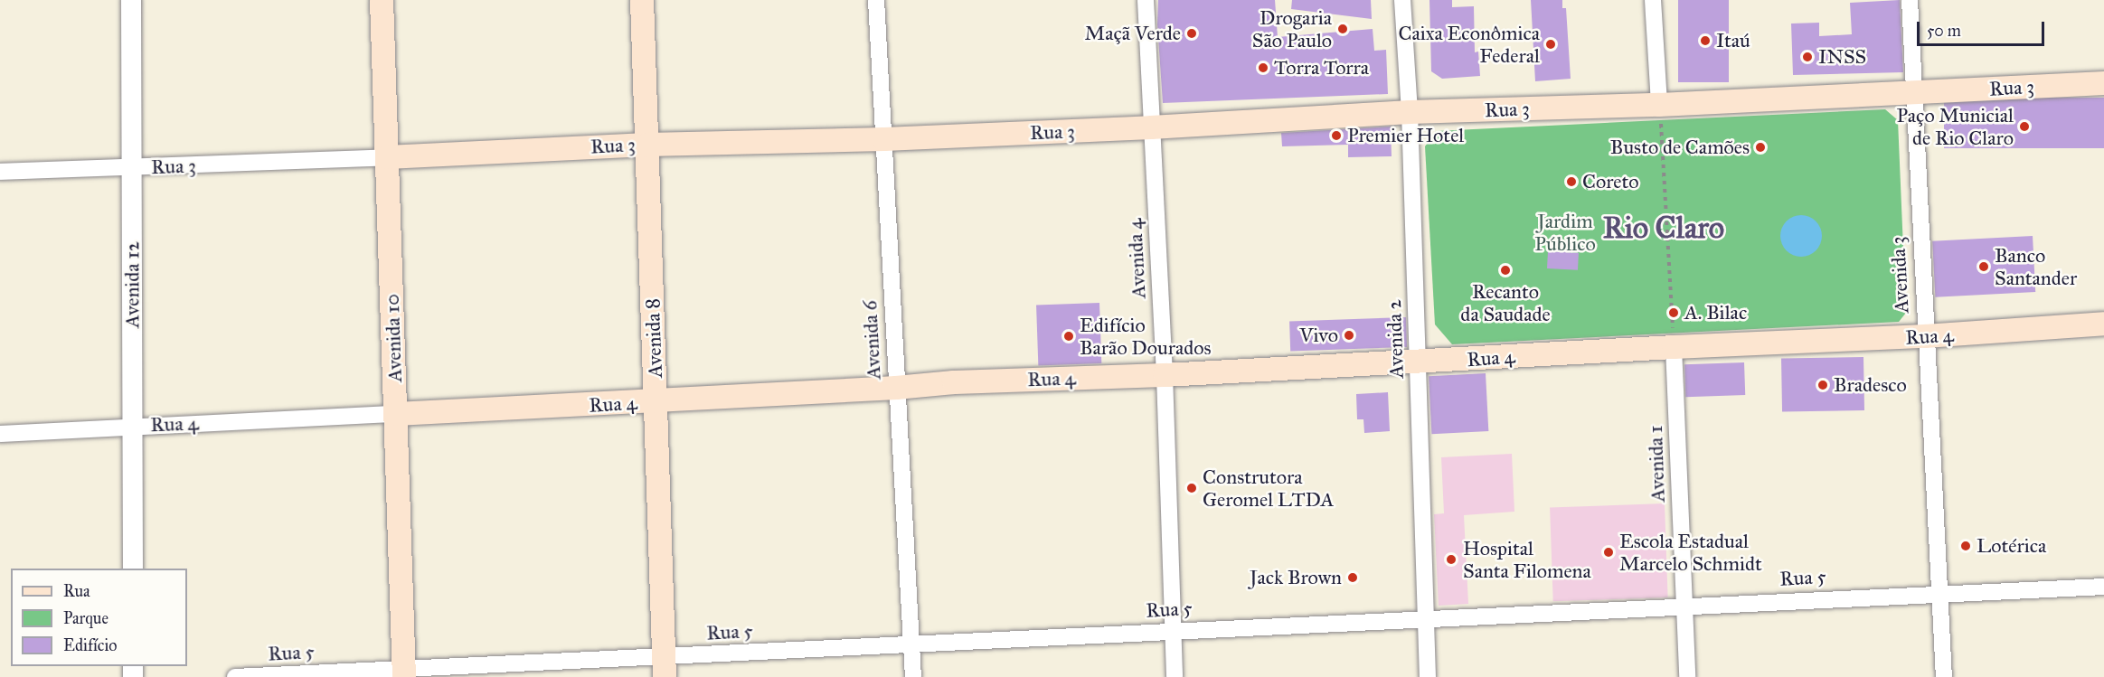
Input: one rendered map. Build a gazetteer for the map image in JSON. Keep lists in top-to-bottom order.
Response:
{
  "streets": {
    "main road": [
      "Rua 3",
      "Rua 4",
      "Avenida 10",
      "Avenida 8"
    ],
    "street": [
      "Avenida 4",
      "Avenida 3",
      "Avenida 12",
      "Avenida 2",
      "Avenida 6",
      "Avenida 1",
      "Rua 5"
    ]
  },
  "crossings": [
    ["Rua 3", "Avenida 4"],
    ["Rua 3", "Avenida 3"],
    ["Rua 3", "Avenida 12"],
    ["Rua 3", "Avenida 10"],
    ["Rua 3", "Avenida 8"],
    ["Rua 3", "Avenida 2"],
    ["Rua 3", "Avenida 6"],
    ["Avenida 4", "Rua 4"],
    ["Avenida 4", "Rua 5"],
    ["Avenida 3", "Rua 4"],
    ["Avenida 3", "Rua 5"],
    ["Avenida 12", "Rua 4"],
    ["Rua 4", "Avenida 10"],
    ["Rua 4", "Avenida 8"],
    ["Rua 4", "Avenida 2"],
    ["Rua 4", "Avenida 6"],
    ["Rua 4", "Avenida 1"],
    ["Avenida 10", "Rua 5"],
    ["Avenida 8", "Rua 5"],
    ["Avenida 2", "Rua 5"],
    ["Avenida 6", "Rua 5"],
    ["Avenida 1", "Rua 5"]
  ],
  "districts": ["Rio Claro"],
  "parks": ["Jardim Público"],
  "places": [
    "Drogaria São Paulo",
    "Maçã Verde",
    "Itaú",
    "Caixa Econômica Federal",
    "INSS",
    "Torra Torra",
    "Paço Municial de Rio Claro",
    "Premier Hotel",
    "Busto de Camões",
    "Coreto",
    "Banco Santander",
    "Recanto da Saudade",
    "A. Bilac",
    "Vivo",
    "Edifício Barão Dourados",
    "Bradesco",
    "Construtora Geromel LTDA",
    "Lotérica",
    "Escola Estadual Marcelo Schmidt",
    "Hospital Santa Filomena",
    "Jack Brown"
  ],
  "legend": ["Rua", "Parque", "Edifício"],
  "scale_bar": "50 m"
}
